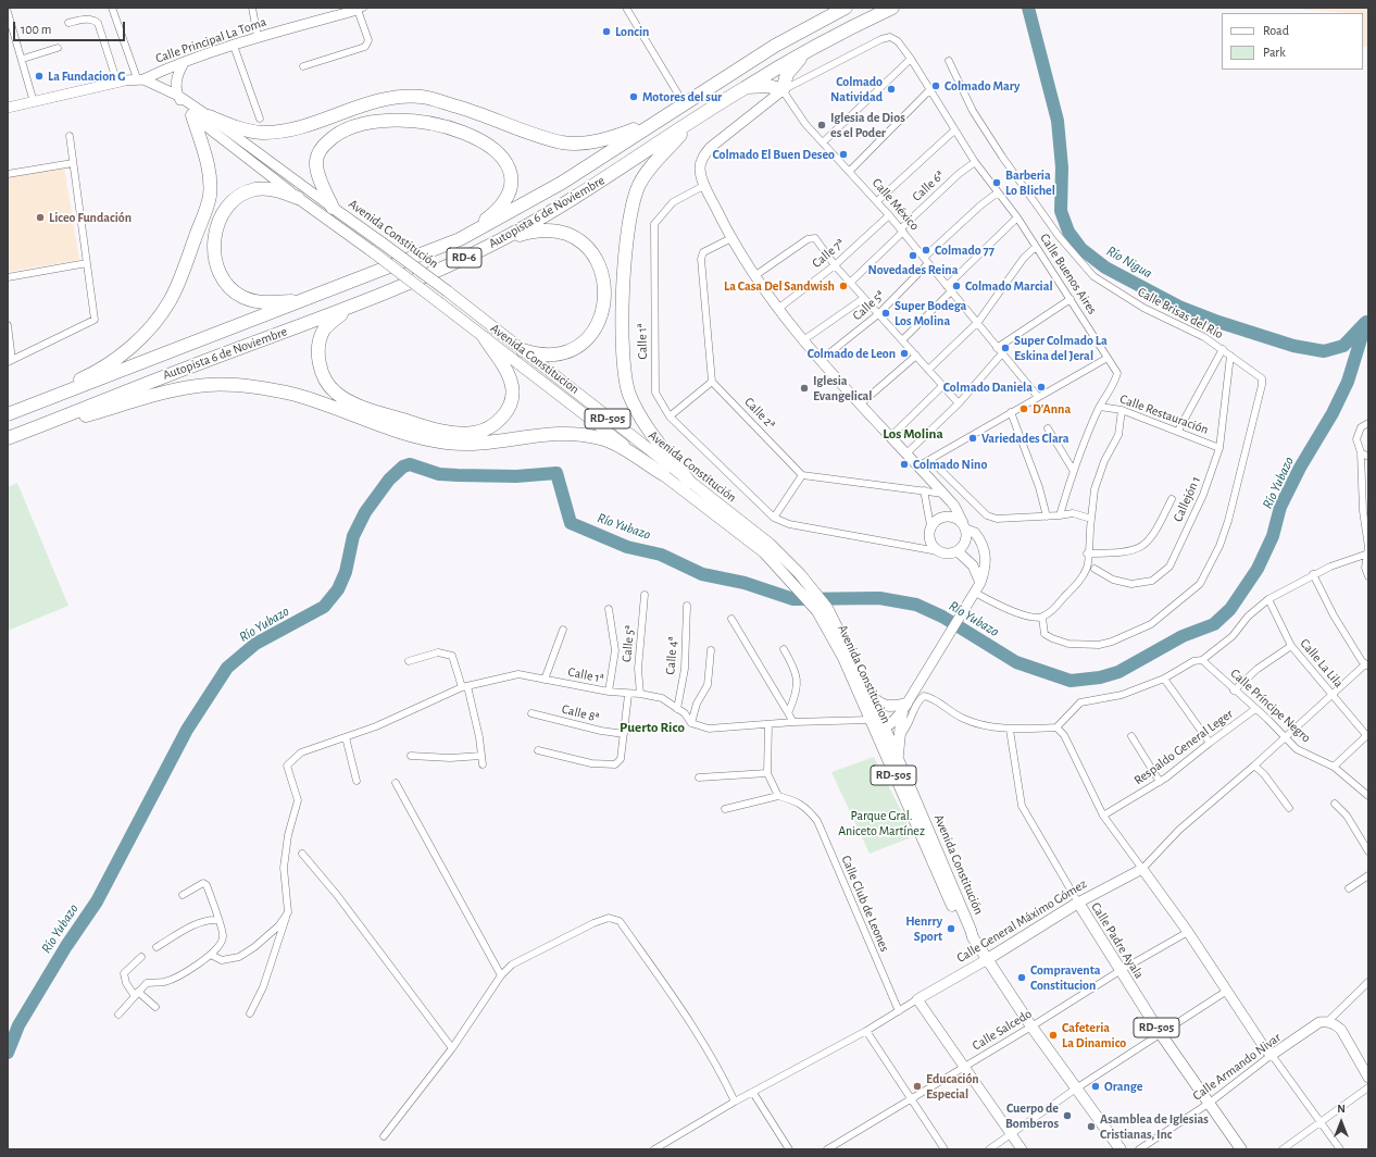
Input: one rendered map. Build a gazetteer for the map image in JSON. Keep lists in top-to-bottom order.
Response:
{
  "streets": {
    "highway": ["Autopista 6 de Noviembre", "RD-6"],
    "main road": [
      "Avenida Constitución",
      "Avenida Constitucion",
      "RD-505",
      "Calle General Máximo Gómez",
      "Calle Padre Ayala"
    ],
    "street": [
      "Calle Principal La Toma",
      "Calle 6ª",
      "Calle México",
      "Calle 7ª",
      "Calle Buenos Aires",
      "Calle 5ª",
      "Calle Brisas del Río",
      "Calle 1ª",
      "Calle 2ª",
      "Calle Restauración",
      "Callejón 1",
      "Calle 4ª",
      "Calle La Lila",
      "Calle Príncipe Negro",
      "Calle 8ª",
      "Respaldo General Leger",
      "Calle Club de Leones",
      "Calle Salcedo",
      "Calle Armando Nivar"
    ]
  },
  "crossings": [
    ["Calle Principal La Toma", "Avenida Constitución"],
    ["Calle 6ª", "Calle México"],
    ["Calle 6ª", "Calle Buenos Aires"],
    ["Calle México", "Calle 7ª"],
    ["Calle México", "Calle Buenos Aires"],
    ["Calle México", "Calle 5ª"],
    ["Avenida Constitución", "Avenida Constitucion"],
    ["Avenida Constitución", "RD-505"],
    ["Calle Buenos Aires", "Calle 5ª"],
    ["Calle Buenos Aires", "Calle Restauración"],
    ["Calle 5ª", "Calle 1ª"],
    ["Calle Brisas del Río", "Callejón 1"],
    ["Calle 1ª", "Calle 4ª"],
    ["Avenida Constitucion", "RD-505"],
    ["Calle Restauración", "Callejón 1"],
    ["RD-505", "Calle General Máximo Gómez"],
    ["RD-505", "Calle Salcedo"],
    ["Calle La Lila", "Calle General Máximo Gómez"],
    ["Calle Príncipe Negro", "Respaldo General Leger"],
    ["Calle Príncipe Negro", "Calle General Máximo Gómez"],
    ["Calle Club de Leones", "Calle General Máximo Gómez"],
    ["Calle General Máximo Gómez", "Calle Padre Ayala"],
    ["Calle Padre Ayala", "Calle Salcedo"],
    ["Calle Padre Ayala", "Calle Armando Nivar"]
  ],
  "districts": ["Los Molina", "Puerto Rico"],
  "water": ["Río Nigua", "Río Yubazo"],
  "parks": ["Parque Gral. Aniceto Martínez"],
  "places": [
    "Loncin",
    "La Fundacion G",
    "Colmado Mary",
    "Colmado Natividad",
    "Motores del sur",
    "Iglesia de Dios es el Poder",
    "Colmado El Buen Deseo",
    "Barberia Lo Blichel",
    "Liceo Fundación",
    "Colmado 77",
    "Novedades Reina",
    "La Casa Del Sandwish",
    "Colmado Marcial",
    "Super Bodega Los Molina",
    "Super Colmado La Eskina del Jeral",
    "Colmado de Leon",
    "Colmado Daniela",
    "Iglesia Evangelical",
    "D'Anna",
    "Variedades Clara",
    "Colmado Nino",
    "Henrry Sport",
    "Compraventa Constitucion",
    "Cafeteria La Dinamico",
    "Educación Especial",
    "Orange",
    "Cuerpo de Bomberos",
    "Asamblea de Iglesias Cristianas, Inc"
  ],
  "legend": ["Road", "Park"],
  "scale_bar": "100 m",
  "north": "top"
}
